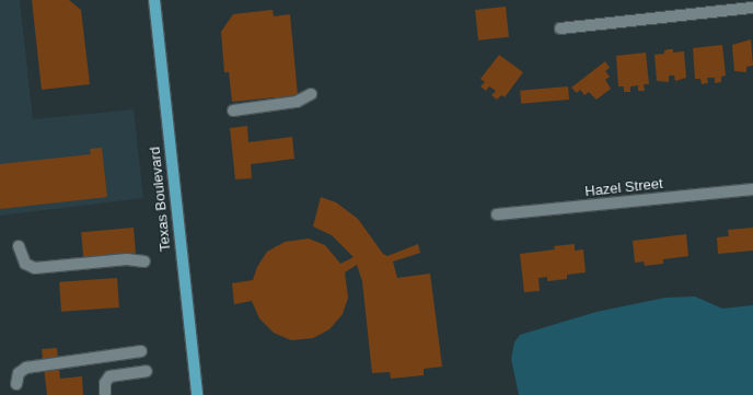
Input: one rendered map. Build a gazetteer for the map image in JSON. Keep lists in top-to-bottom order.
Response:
{
  "streets": {
    "main road": ["Texas Boulevard"],
    "street": ["Hazel Street"]
  }
}
